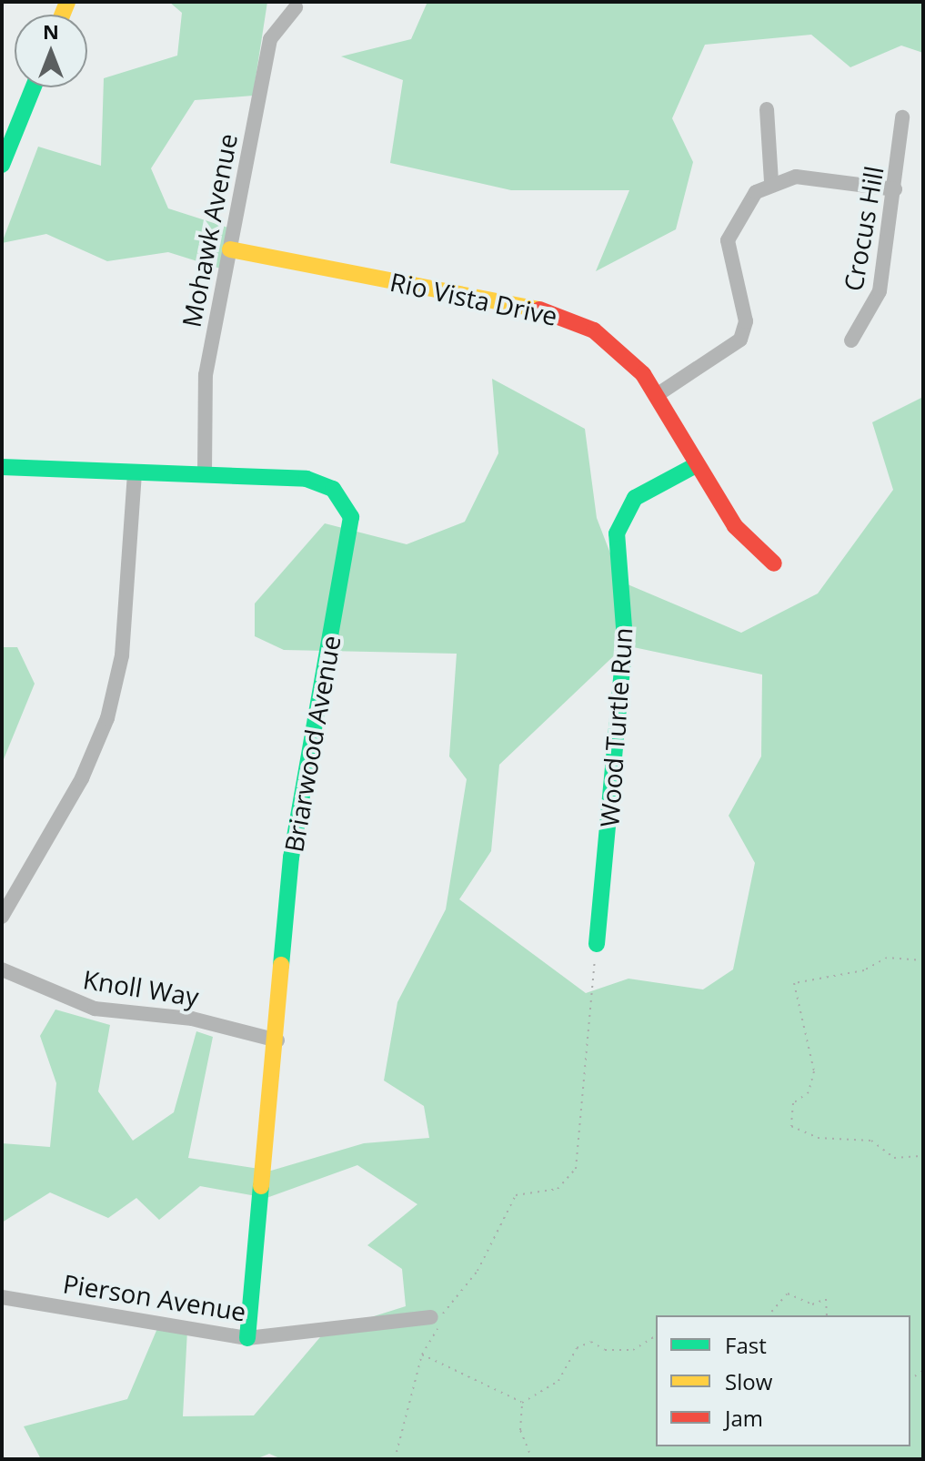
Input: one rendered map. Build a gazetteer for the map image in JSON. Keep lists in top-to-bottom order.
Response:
{
  "streets": {
    "street": [
      "Crocus Hill",
      "Mohawk Avenue",
      "Rio Vista Drive",
      "Wood Turtle Run",
      "Briarwood Avenue",
      "Knoll Way",
      "Pierson Avenue"
    ]
  },
  "crossings": [
    ["Mohawk Avenue", "Rio Vista Drive"],
    ["Mohawk Avenue", "Briarwood Avenue"],
    ["Rio Vista Drive", "Wood Turtle Run"],
    ["Briarwood Avenue", "Knoll Way"],
    ["Briarwood Avenue", "Pierson Avenue"]
  ],
  "legend": ["Fast", "Slow", "Jam"],
  "north": "top"
}
